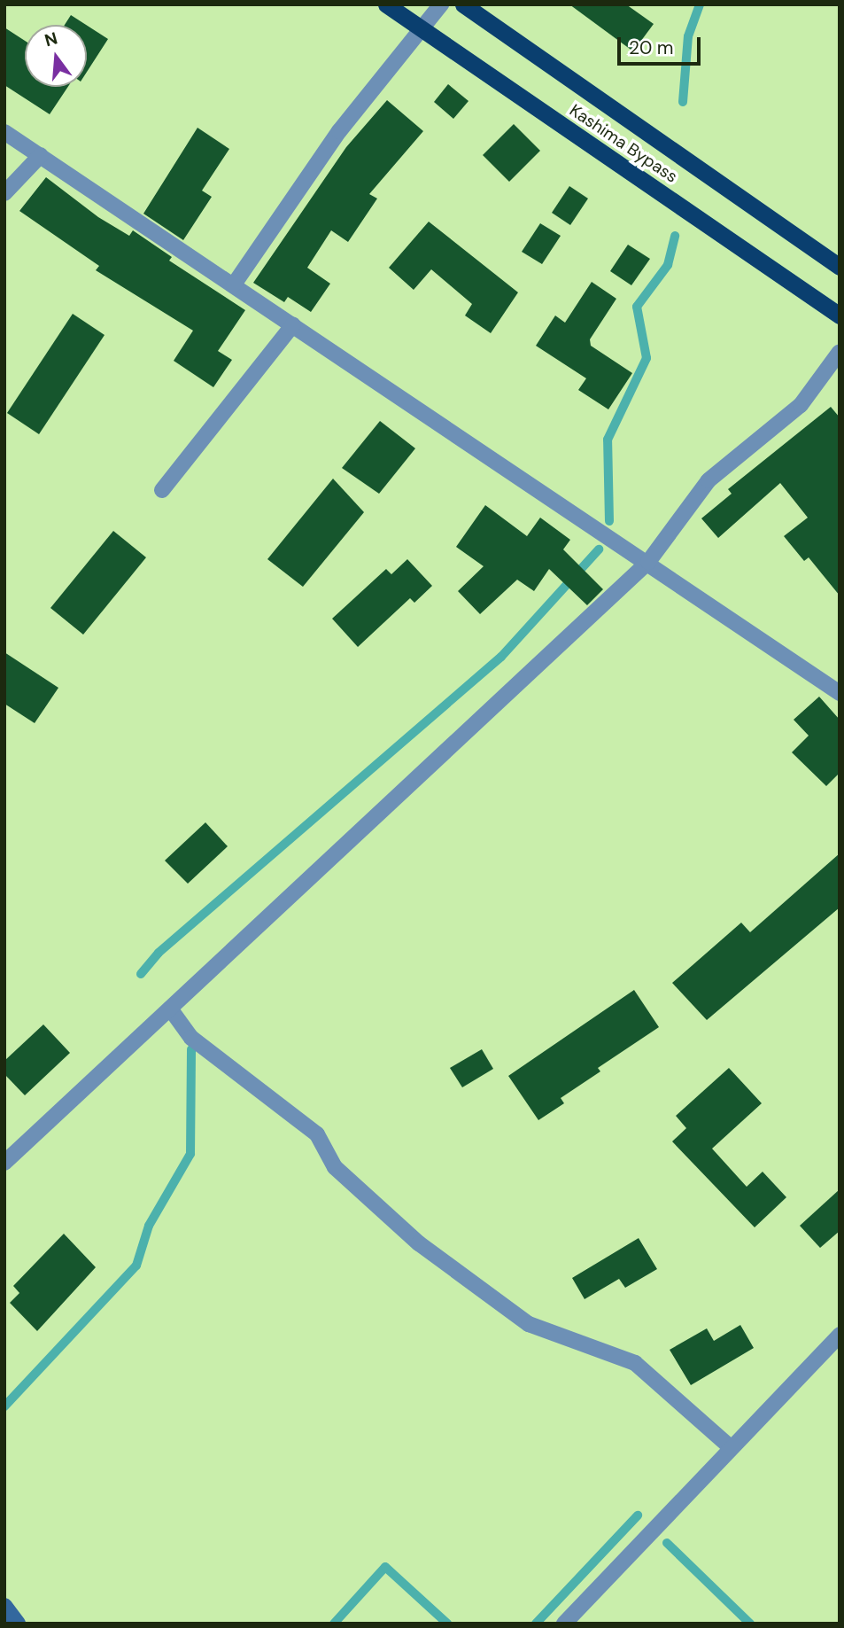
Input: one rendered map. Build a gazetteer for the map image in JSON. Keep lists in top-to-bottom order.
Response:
{
  "streets": {
    "highway": ["Kashima Bypass"]
  },
  "scale_bar": "20 m",
  "north": "top"
}
